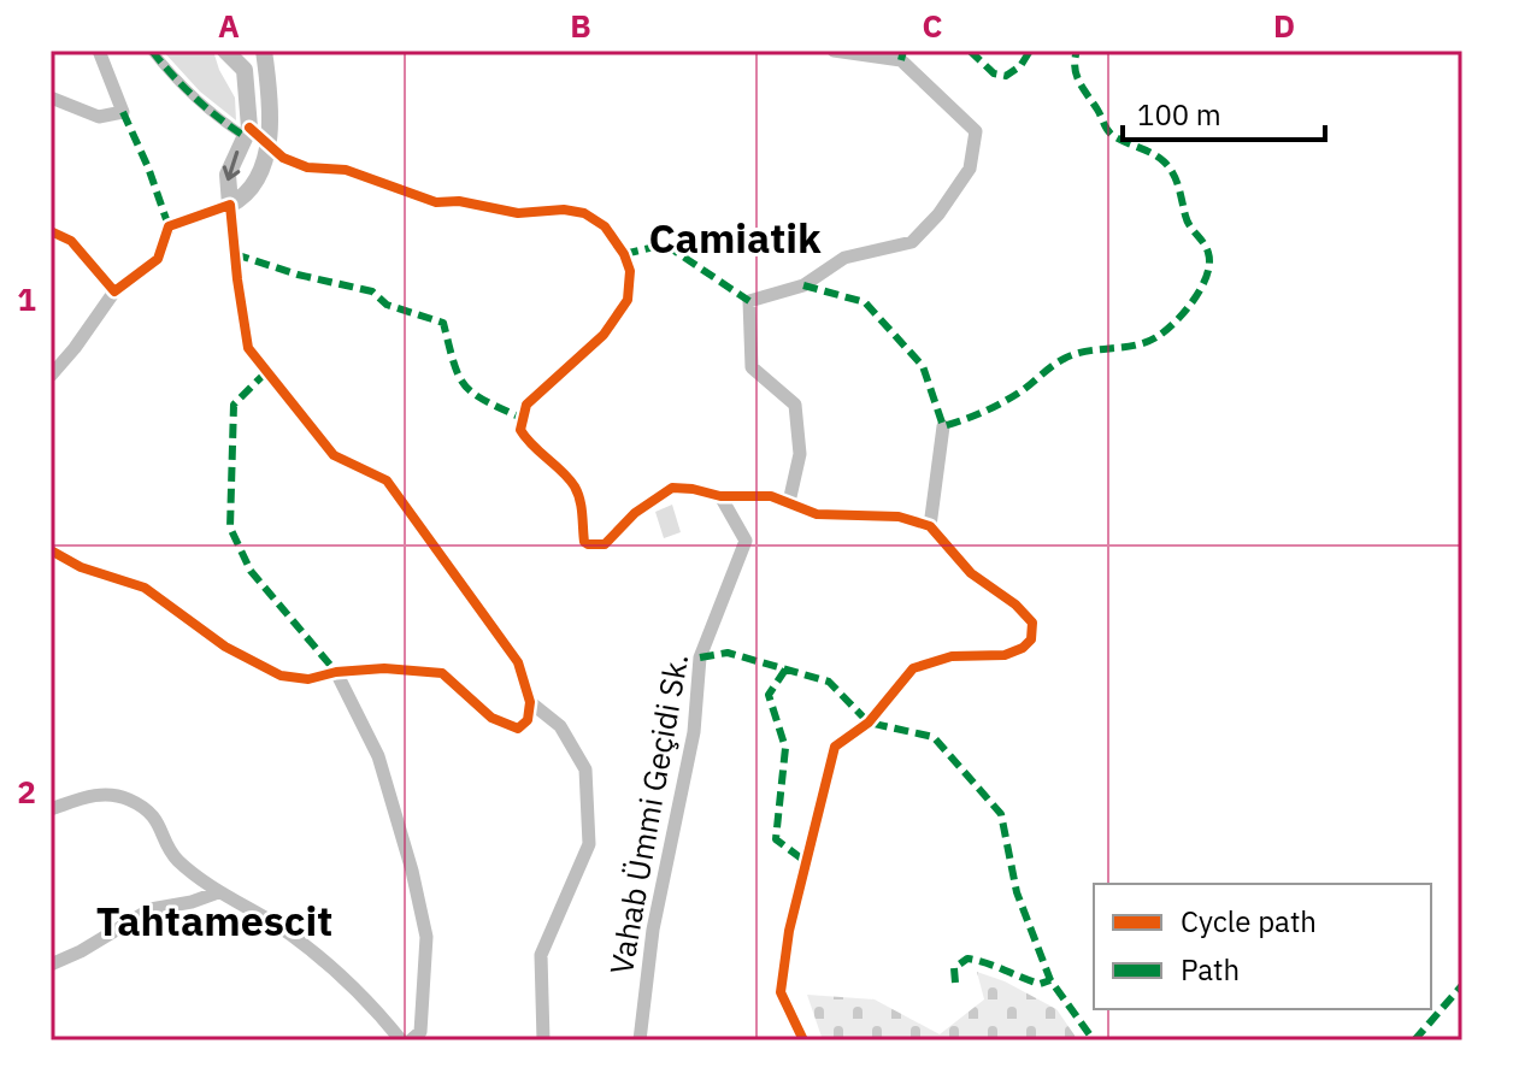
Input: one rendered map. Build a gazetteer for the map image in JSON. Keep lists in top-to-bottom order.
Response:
{
  "streets": {
    "street": ["Vahab Ümmi Geçidi Sk."]
  },
  "districts": ["Camiatik", "Tahtamescit"],
  "legend": ["Cycle path", "Path"],
  "scale_bar": "100 m",
  "grid": {
    "columns": [
      "A",
      "B",
      "C",
      "D"
    ],
    "rows": ["1", "2"]
  }
}
